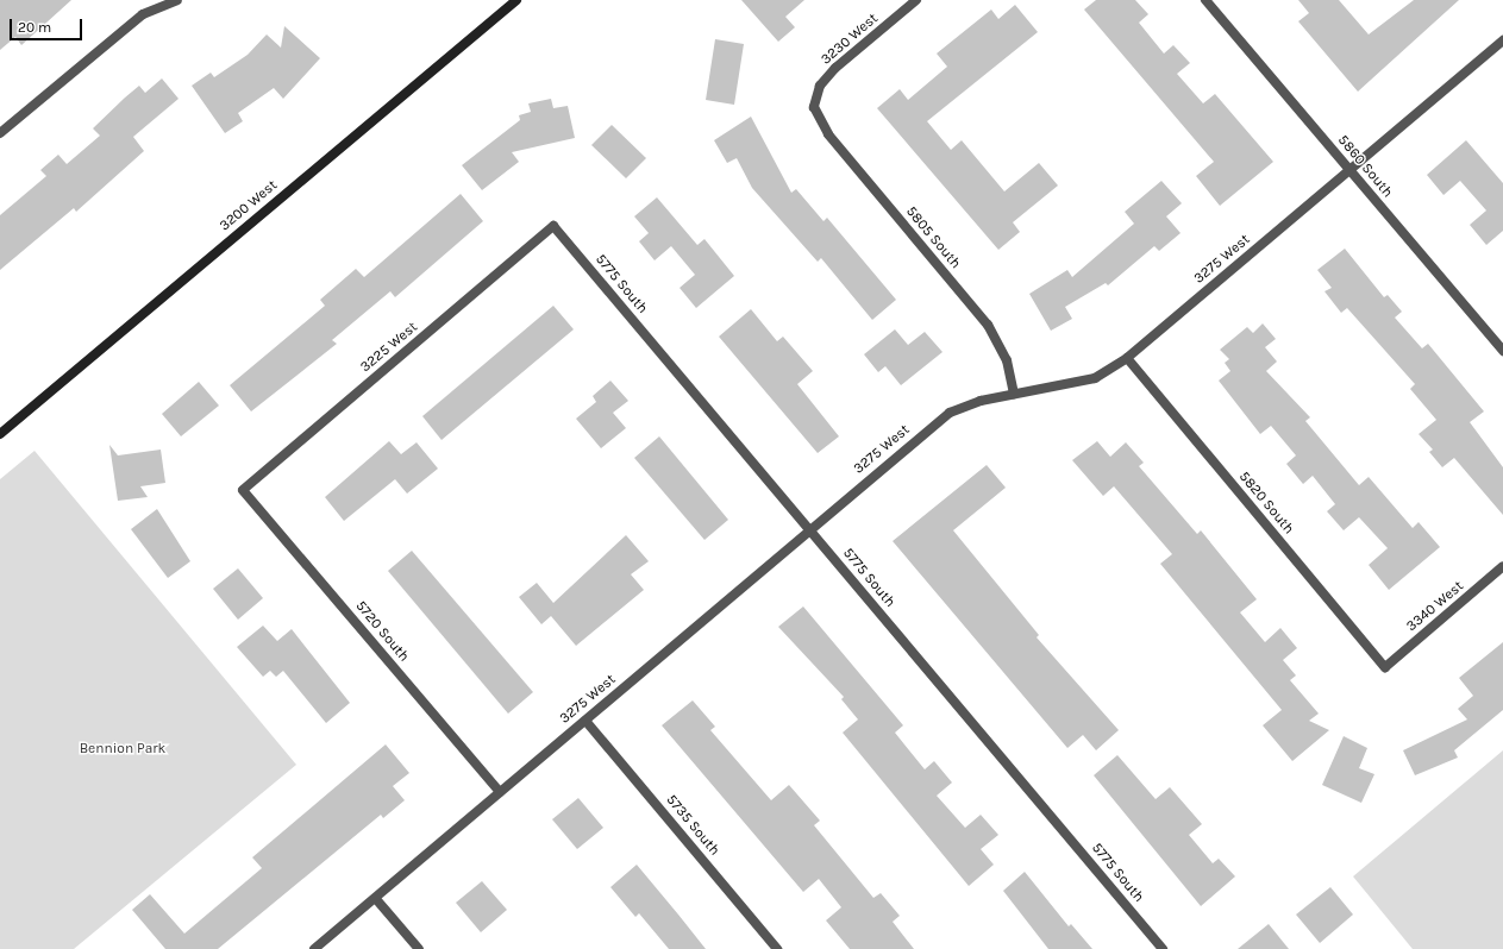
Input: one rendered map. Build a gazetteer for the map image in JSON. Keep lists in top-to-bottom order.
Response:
{
  "streets": {
    "street": [
      "3230 West",
      "5860 South",
      "3200 West",
      "5805 South",
      "3275 West",
      "5775 South",
      "3225 West",
      "5820 South",
      "3340 West",
      "5720 South",
      "5735 South"
    ]
  },
  "crossings": [
    ["3230 West", "5805 South"],
    ["5860 South", "3275 West"],
    ["5805 South", "3275 West"],
    ["3275 West", "5775 South"],
    ["3275 West", "5820 South"],
    ["3275 West", "5720 South"],
    ["3275 West", "5735 South"],
    ["5775 South", "3225 West"],
    ["3225 West", "5720 South"],
    ["5820 South", "3340 West"]
  ],
  "parks": ["Bennion Park"],
  "scale_bar": "20 m"
}
